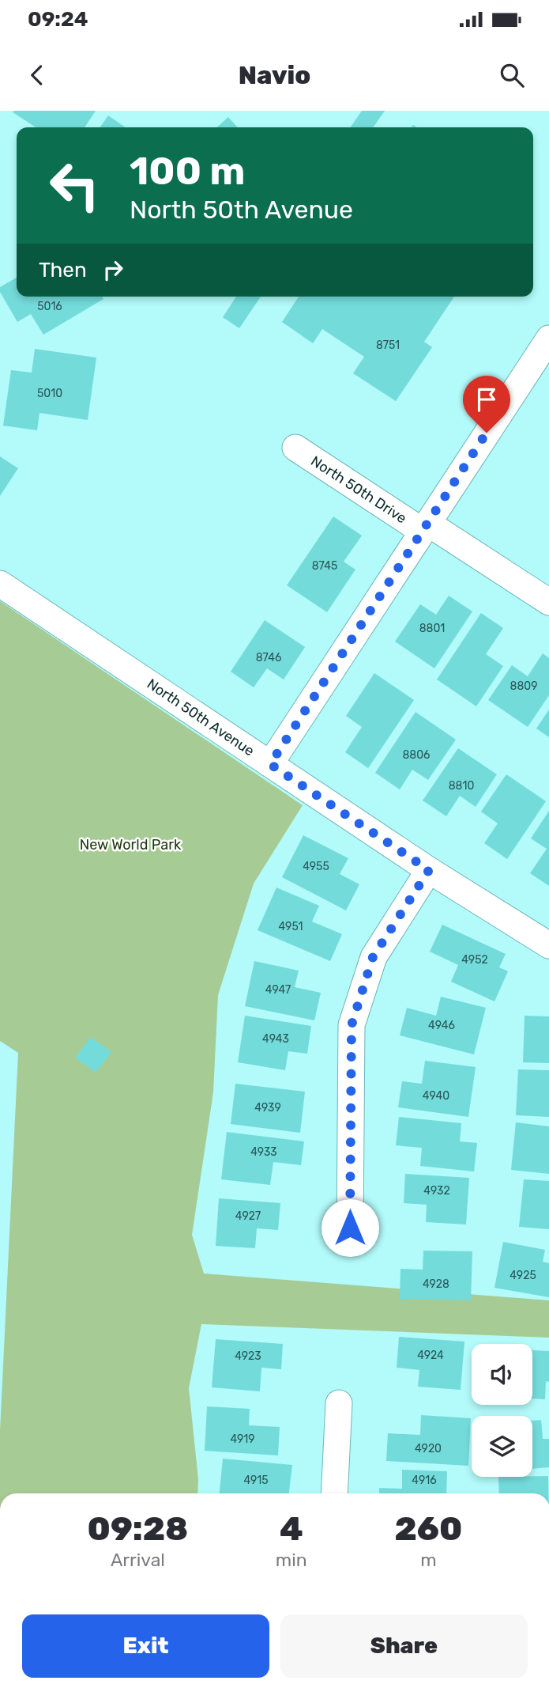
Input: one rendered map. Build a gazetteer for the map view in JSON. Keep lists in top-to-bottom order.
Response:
{
  "streets": {
    "street": ["North 50th Drive", "North 50th Avenue"]
  },
  "parks": ["New World Park"],
  "house_numbers": [
    "5016",
    "8751",
    "5010",
    "8745",
    "8801",
    "8746",
    "8809",
    "8806",
    "8810",
    "4955",
    "4951",
    "4952",
    "4947",
    "4946",
    "4943",
    "4940",
    "4939",
    "4933",
    "4932",
    "4927",
    "4925",
    "4928",
    "4924",
    "4923",
    "4919",
    "4920",
    "4915",
    "4916"
  ],
  "page": {
    "status": "09:24",
    "header": "Navio",
    "turn": ["100 m", "North 50th Avenue"],
    "then": "Then",
    "eta": [
      "09:28",
      "Arrival",
      "4",
      "min",
      "260",
      "m"
    ],
    "buttons": ["Exit", "Share"]
  }
}
